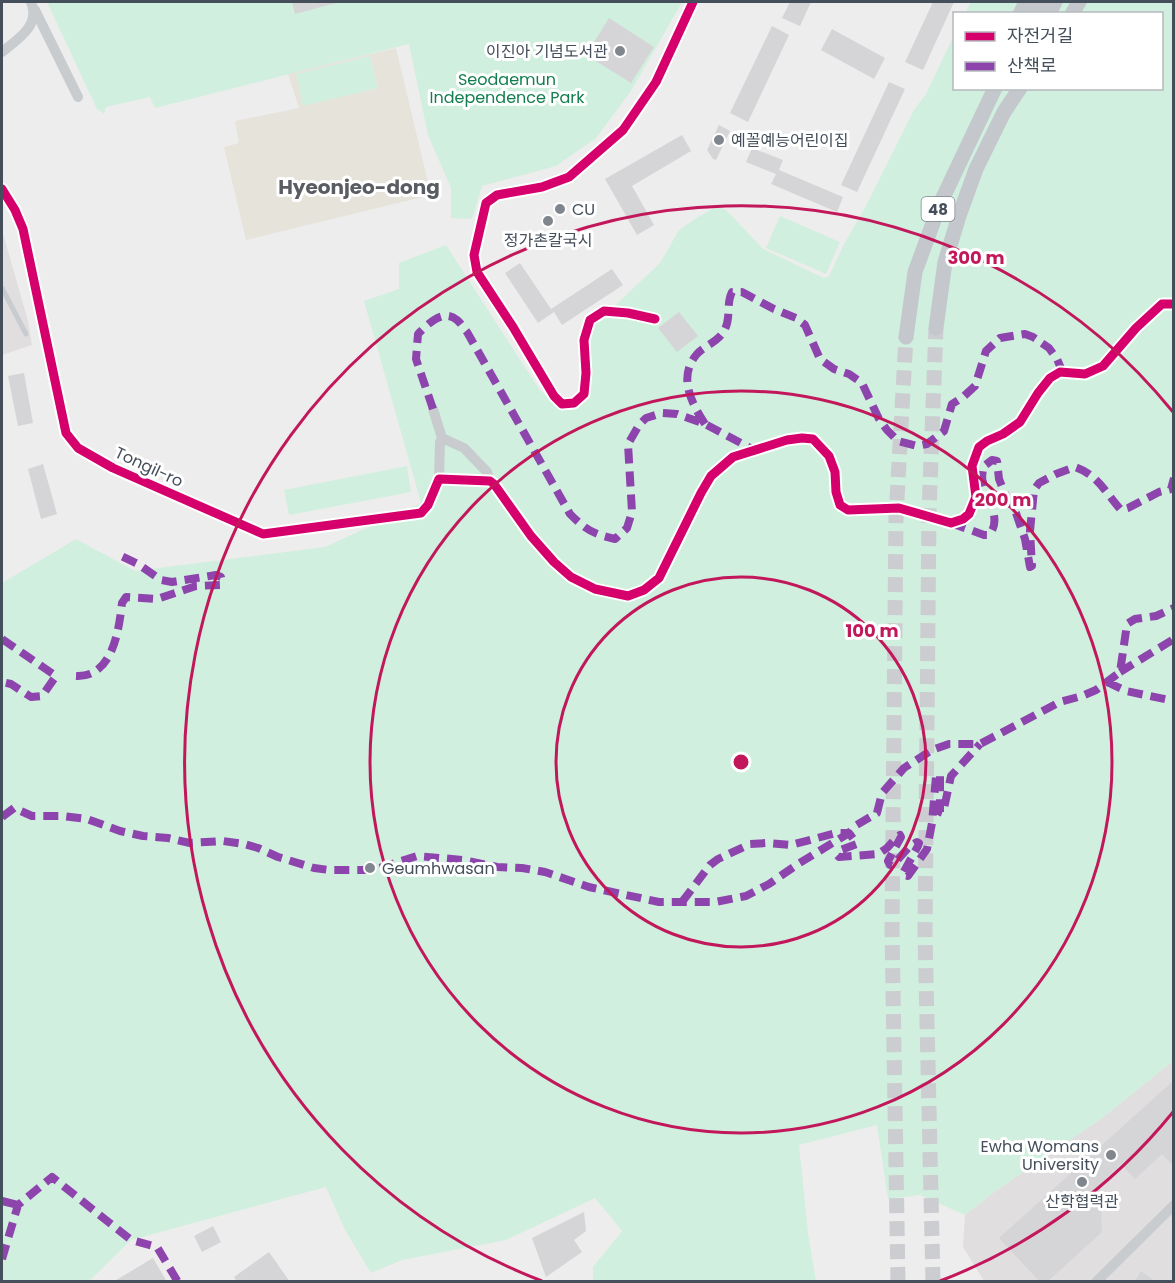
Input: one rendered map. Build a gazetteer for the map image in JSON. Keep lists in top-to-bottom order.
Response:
{
  "streets": {
    "main road": ["48"],
    "street": ["Tongil-ro"]
  },
  "districts": ["Hyeonjeo-dong"],
  "parks": ["Seodaemun Independence Park"],
  "places": [
    "이진아 기념도서관",
    "예꼴예능어린이집",
    "CU",
    "정가촌칼국시",
    "Geumhwasan",
    "Ewha Womans University",
    "산학협력관"
  ],
  "legend": ["자전거길", "산책로"],
  "rings": ["300 m", "200 m", "100 m"]
}
